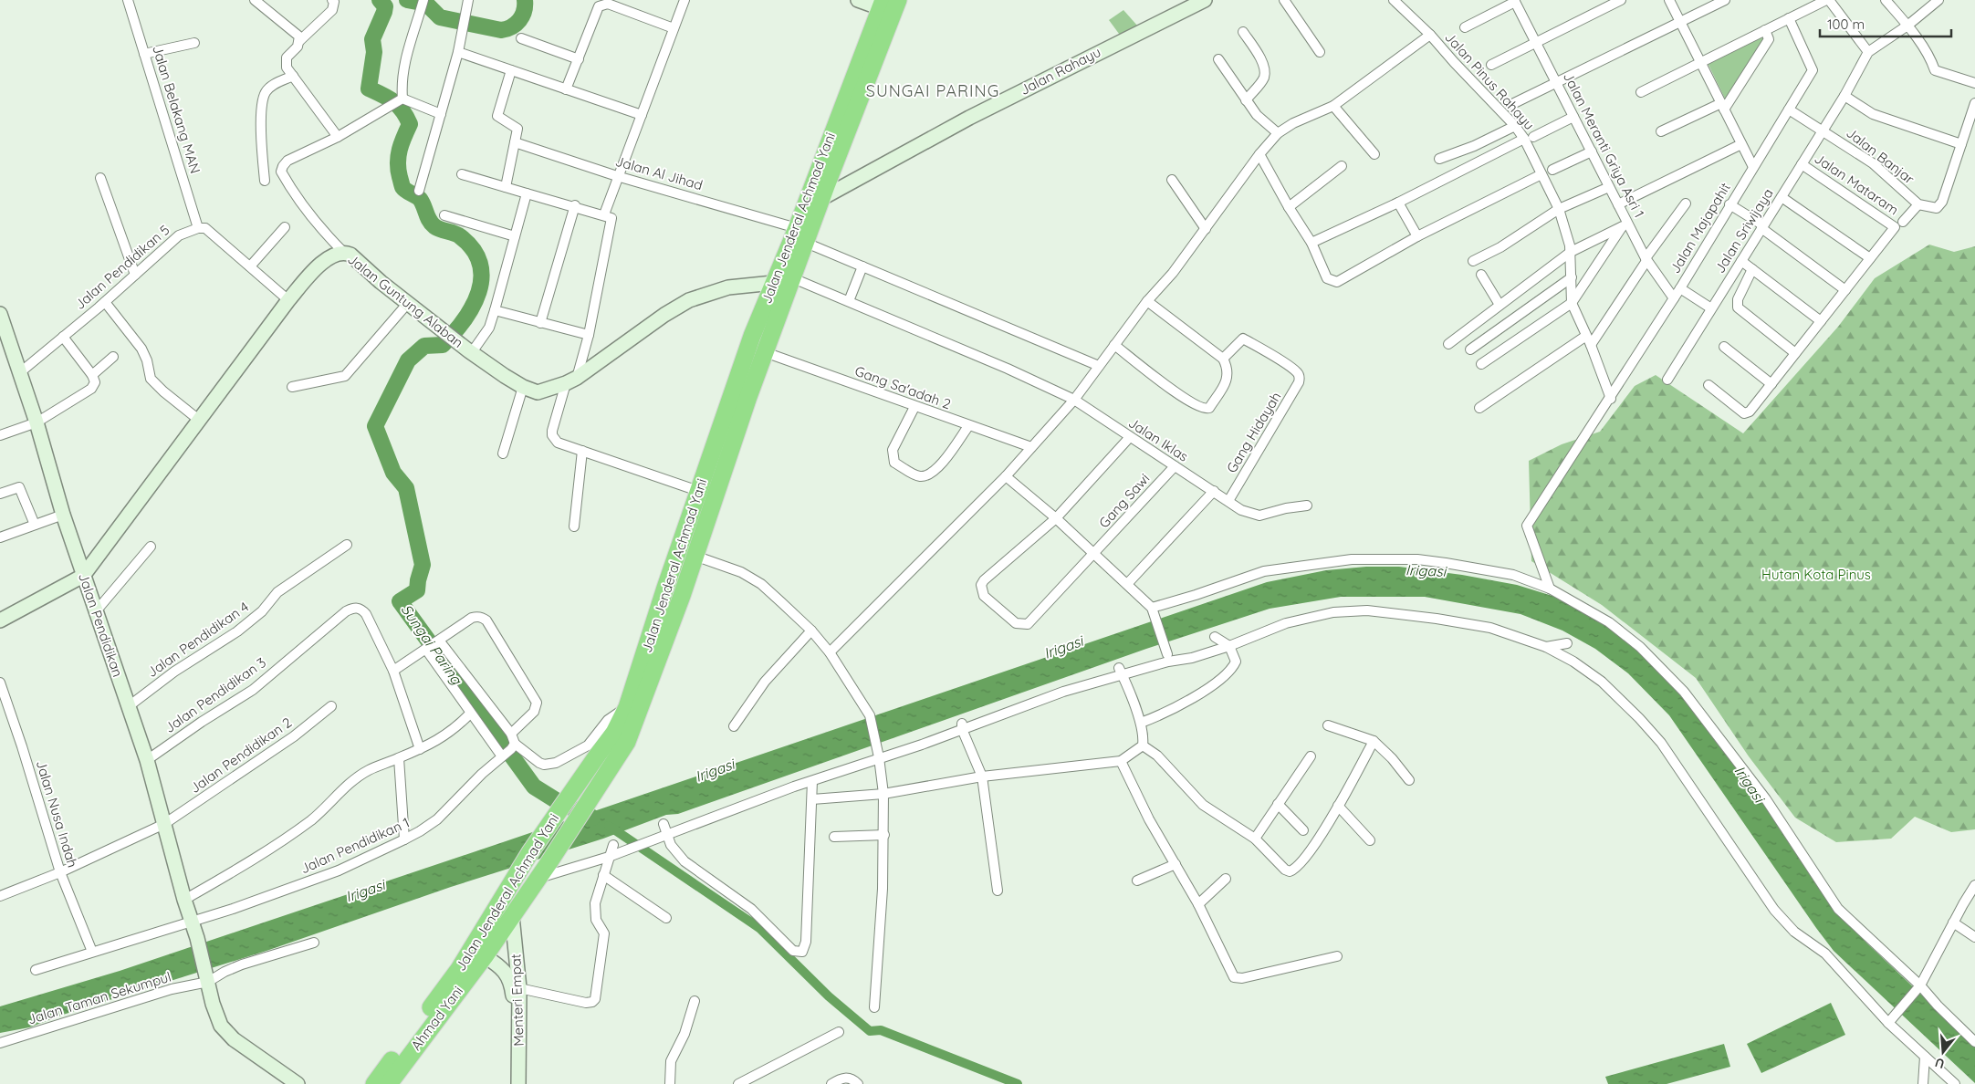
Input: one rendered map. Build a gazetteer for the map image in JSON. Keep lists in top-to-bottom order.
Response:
{
  "streets": {
    "highway": ["Jalan Jenderal Achmad Yani", "Ahmad Yani"],
    "street": [
      "Jalan Rahayu",
      "Jalan Pinus Rahayu",
      "Jalan Belakang MAN",
      "Jalan Meranti Griya Asri 1",
      "Jalan Banjar",
      "Jalan Al Jihad",
      "Jalan Mataram",
      "Jalan Majapahit",
      "Jalan Sriwijaya",
      "Jalan Pendidikan 5",
      "Jalan Guntung Alaban",
      "Gang Sa'adah 2",
      "Gang Hidayah",
      "Jalan Iklas",
      "Gang Sawi",
      "Jalan Pendidikan",
      "Jalan Pendidikan 4",
      "Jalan Pendidikan 3",
      "Jalan Pendidikan 2",
      "Jalan Nusa Indah",
      "Jalan Pendidikan 1",
      "Jalan Taman Sekumpul",
      "Menteri Empat"
    ]
  },
  "crossings": [
    ["Jalan Rahayu", "Jalan Jenderal Achmad Yani"],
    ["Jalan Pinus Rahayu", "Jalan Majapahit"],
    ["Jalan Belakang MAN", "Jalan Pendidikan 5"],
    ["Jalan Meranti Griya Asri 1", "Jalan Majapahit"],
    ["Jalan Banjar", "Jalan Majapahit"],
    ["Jalan Banjar", "Jalan Sriwijaya"],
    ["Jalan Al Jihad", "Jalan Jenderal Achmad Yani"],
    ["Jalan Mataram", "Jalan Sriwijaya"],
    ["Jalan Jenderal Achmad Yani", "Jalan Guntung Alaban"],
    ["Jalan Jenderal Achmad Yani", "Gang Sa'adah 2"],
    ["Jalan Jenderal Achmad Yani", "Jalan Iklas"],
    ["Jalan Jenderal Achmad Yani", "Ahmad Yani"],
    ["Jalan Pendidikan 5", "Jalan Pendidikan"],
    ["Jalan Guntung Alaban", "Jalan Pendidikan"],
    ["Gang Hidayah", "Jalan Iklas"],
    ["Jalan Iklas", "Gang Sawi"],
    ["Jalan Pendidikan", "Jalan Pendidikan 4"],
    ["Jalan Pendidikan", "Jalan Pendidikan 3"],
    ["Jalan Pendidikan", "Jalan Pendidikan 2"],
    ["Jalan Pendidikan", "Jalan Pendidikan 1"],
    ["Jalan Pendidikan", "Jalan Taman Sekumpul"],
    ["Jalan Pendidikan 2", "Jalan Nusa Indah"],
    ["Jalan Nusa Indah", "Jalan Pendidikan 1"],
    ["Menteri Empat", "Ahmad Yani"]
  ],
  "districts": ["SUNGAI PARING"],
  "water": ["Irigasi", "Sungai Paring"],
  "parks": ["Hutan Kota Pinus"],
  "scale_bar": "100 m",
  "north": "bottom"
}
